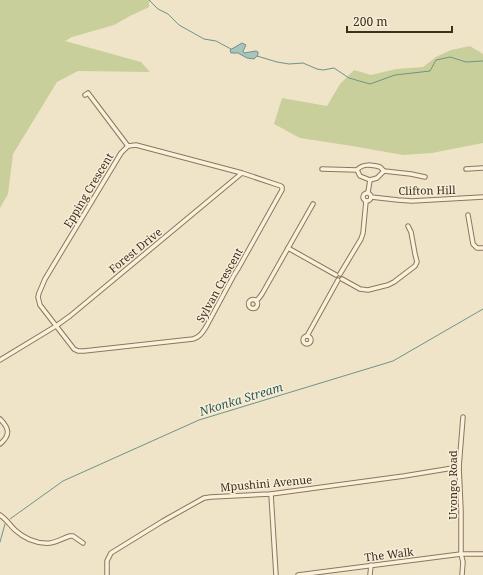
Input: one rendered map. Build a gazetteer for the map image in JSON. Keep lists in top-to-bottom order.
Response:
{
  "streets": {
    "street": [
      "Epping Crescent",
      "Clifton Hill",
      "Forest Drive",
      "Sylvan Crescent",
      "Mpushini Avenue",
      "Uvongo Road",
      "The Walk"
    ]
  },
  "crossings": [
    ["Epping Crescent", "Forest Drive"],
    ["Epping Crescent", "Sylvan Crescent"],
    ["Forest Drive", "Sylvan Crescent"],
    ["Mpushini Avenue", "Uvongo Road"],
    ["Uvongo Road", "The Walk"]
  ],
  "water": ["Nkonka Stream"],
  "scale_bar": "200 m"
}
